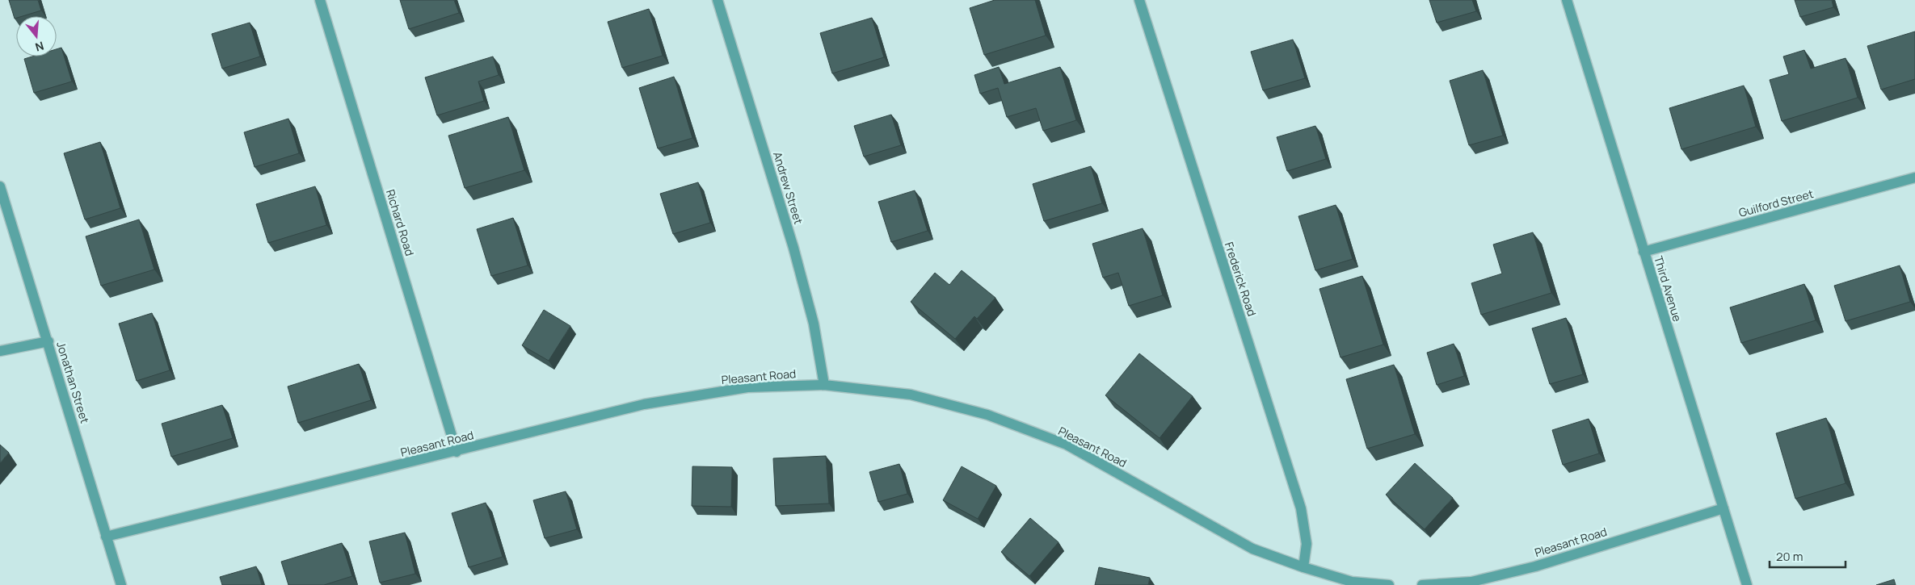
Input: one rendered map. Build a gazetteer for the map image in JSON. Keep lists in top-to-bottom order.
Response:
{
  "streets": {
    "street": [
      "Andrew Street",
      "Guilford Street",
      "Richard Road",
      "Frederick Road",
      "Third Avenue",
      "Pleasant Road",
      "Jonathan Street"
    ]
  },
  "crossings": [
    ["Andrew Street", "Pleasant Road"],
    ["Guilford Street", "Third Avenue"],
    ["Richard Road", "Pleasant Road"],
    ["Frederick Road", "Pleasant Road"],
    ["Third Avenue", "Pleasant Road"],
    ["Pleasant Road", "Jonathan Street"]
  ],
  "scale_bar": "20 m",
  "north": "bottom"
}
